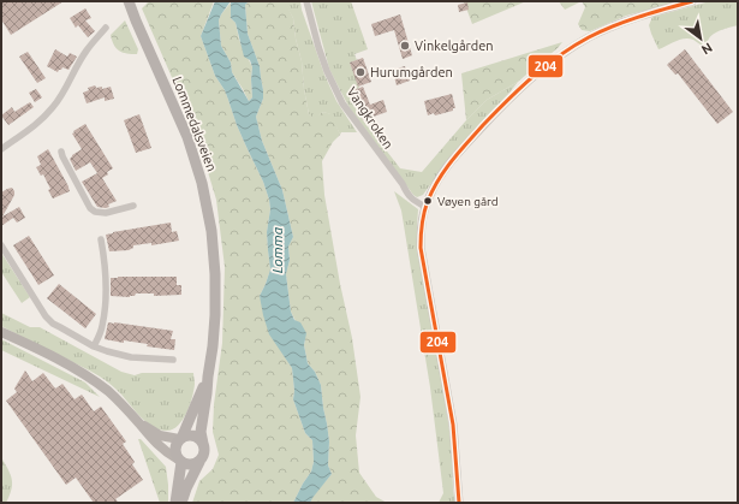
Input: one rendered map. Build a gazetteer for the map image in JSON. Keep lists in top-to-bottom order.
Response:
{
  "streets": {
    "main road": ["Lommedalsveien"],
    "street": ["Vangkroken"]
  },
  "water": ["Lomma"],
  "places": ["Vinkelgården", "Hurumgården", "Vøyen gård"],
  "lines": ["transit line 204"],
  "north": "bottom right"
}
